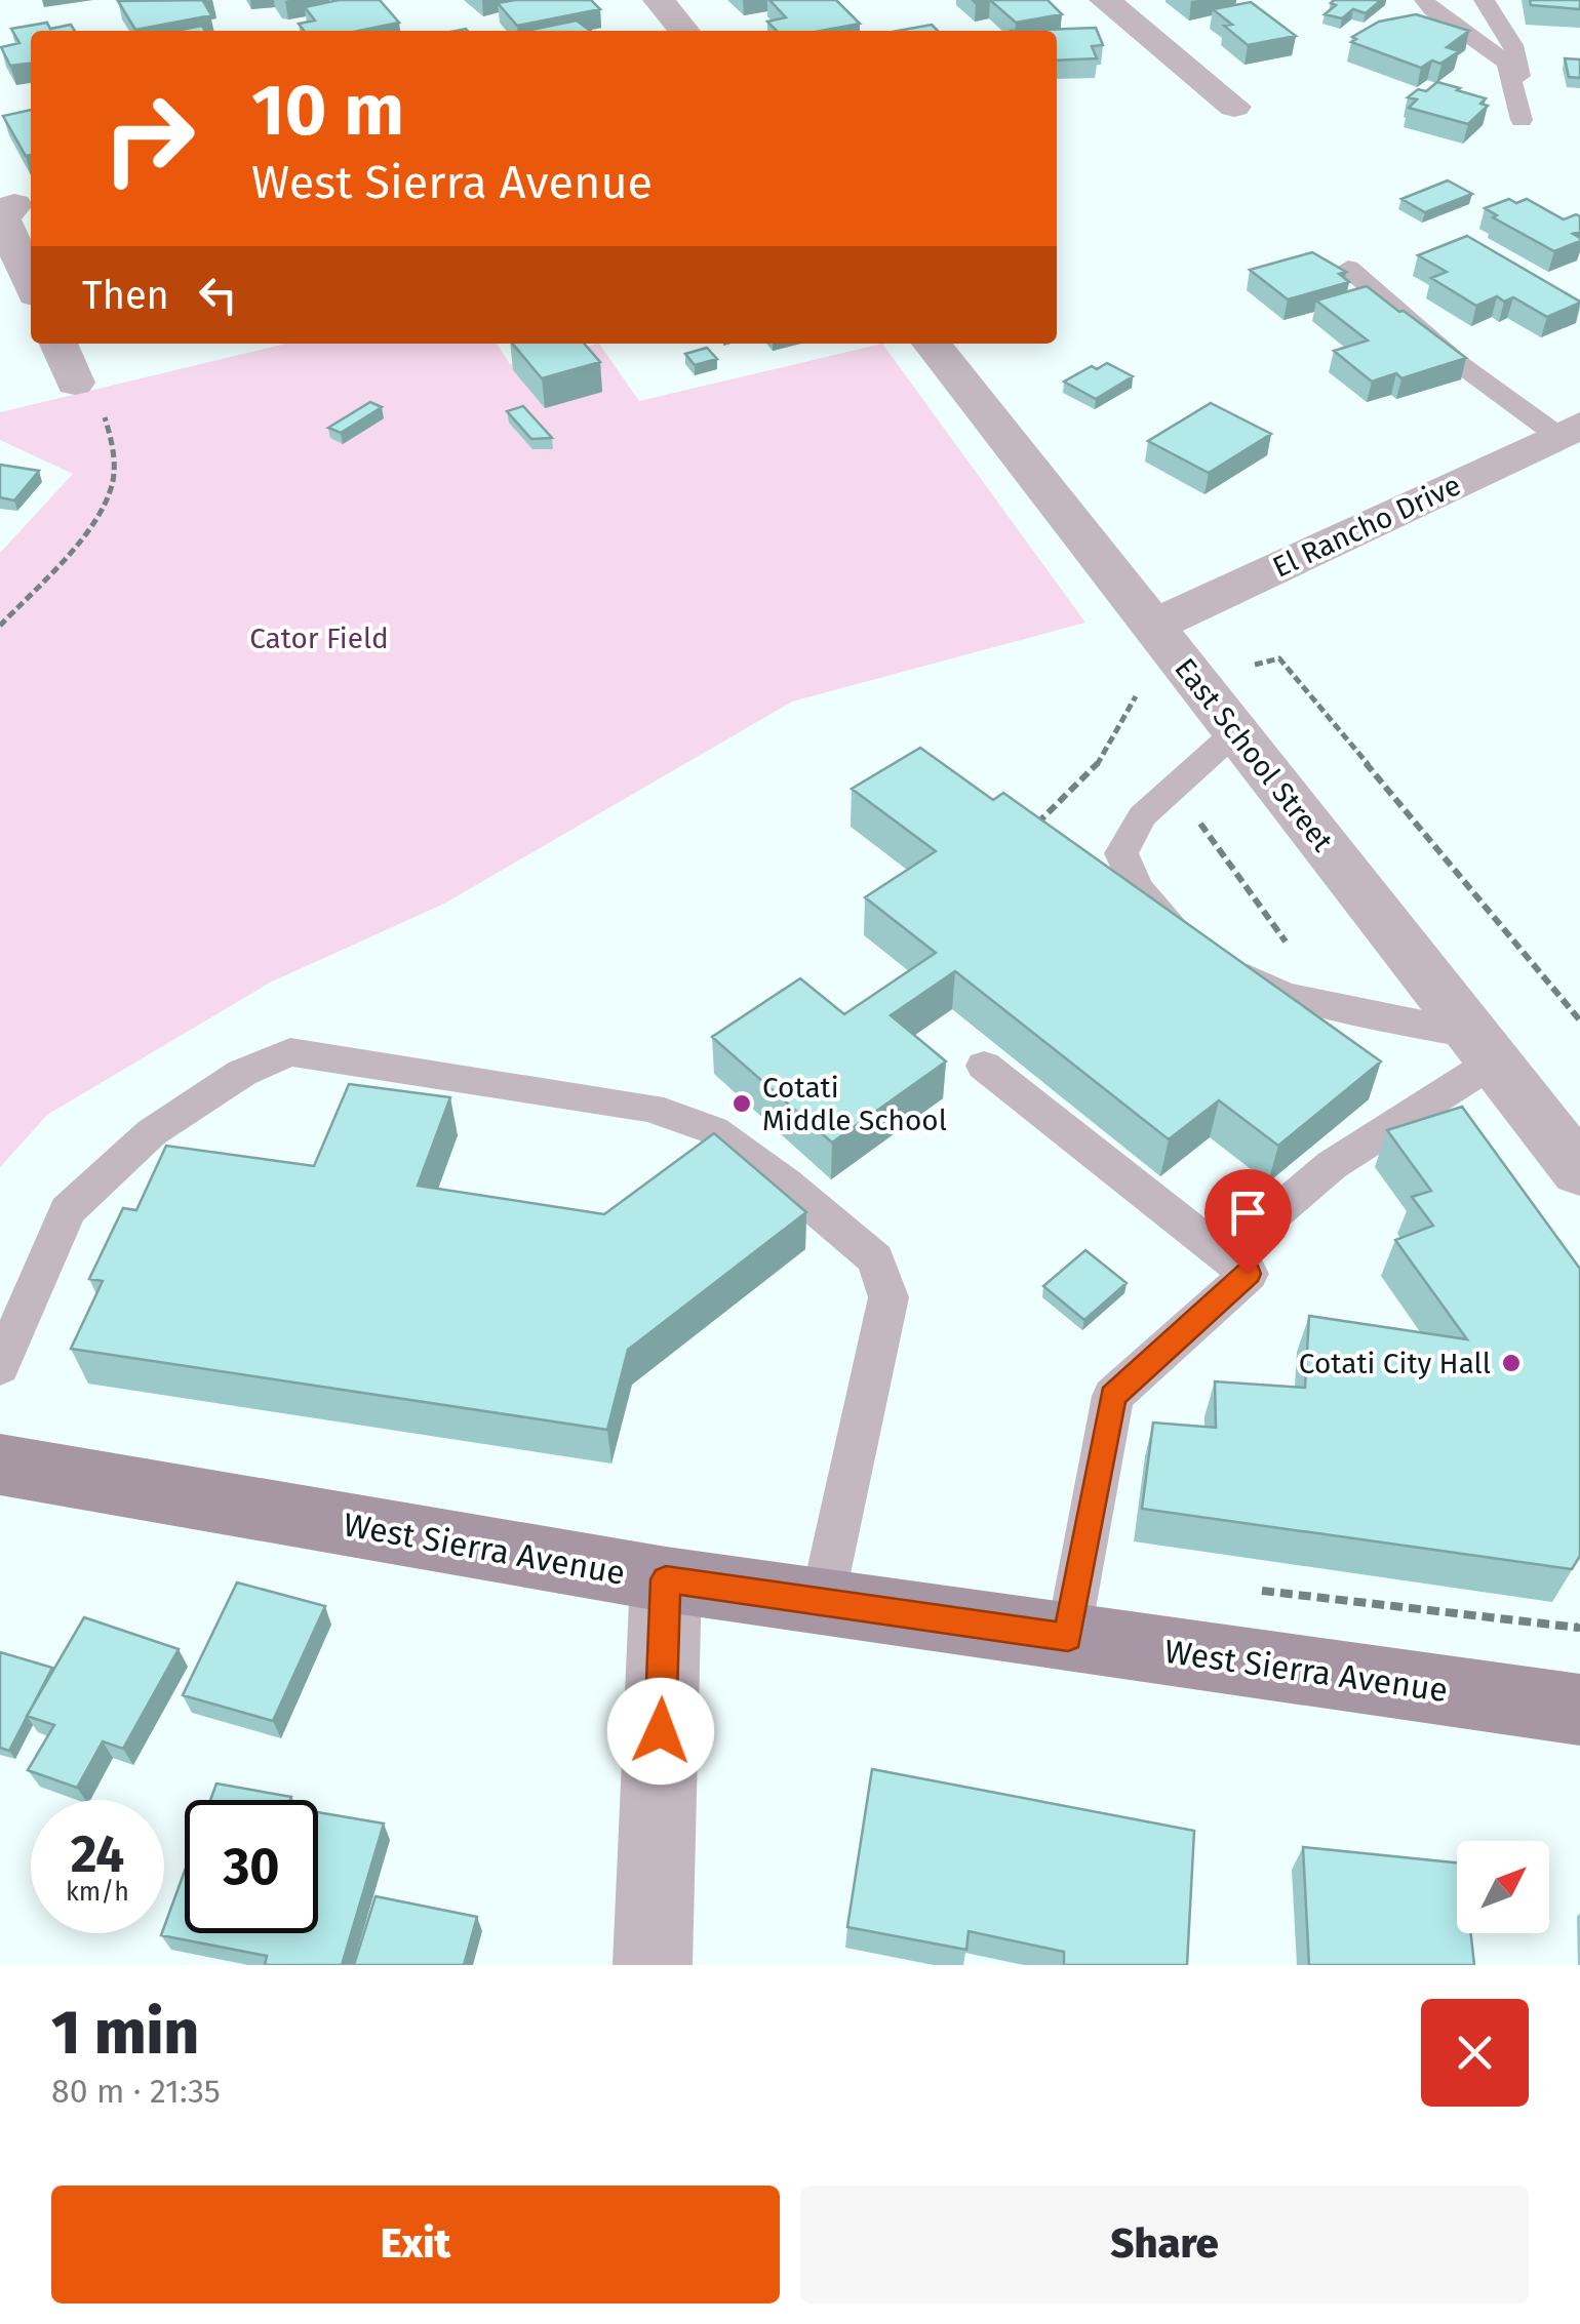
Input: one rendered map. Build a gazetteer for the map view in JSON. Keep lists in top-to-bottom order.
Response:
{
  "streets": {
    "main road": ["West Sierra Avenue"],
    "street": ["El Rancho Drive", "East School Street"]
  },
  "crossings": [
    ["El Rancho Drive", "East School Street"]
  ],
  "parks": ["Cator Field"],
  "places": ["Cotati Middle School", "Cotati City Hall"],
  "north": "top right",
  "page": {
    "turn": ["10 m", "West Sierra Avenue"],
    "then": "Then",
    "speed": "24 km/h",
    "limit": "30",
    "heading": ["1 min", "80 m · 21:35"],
    "buttons": ["Exit", "Share"]
  }
}
